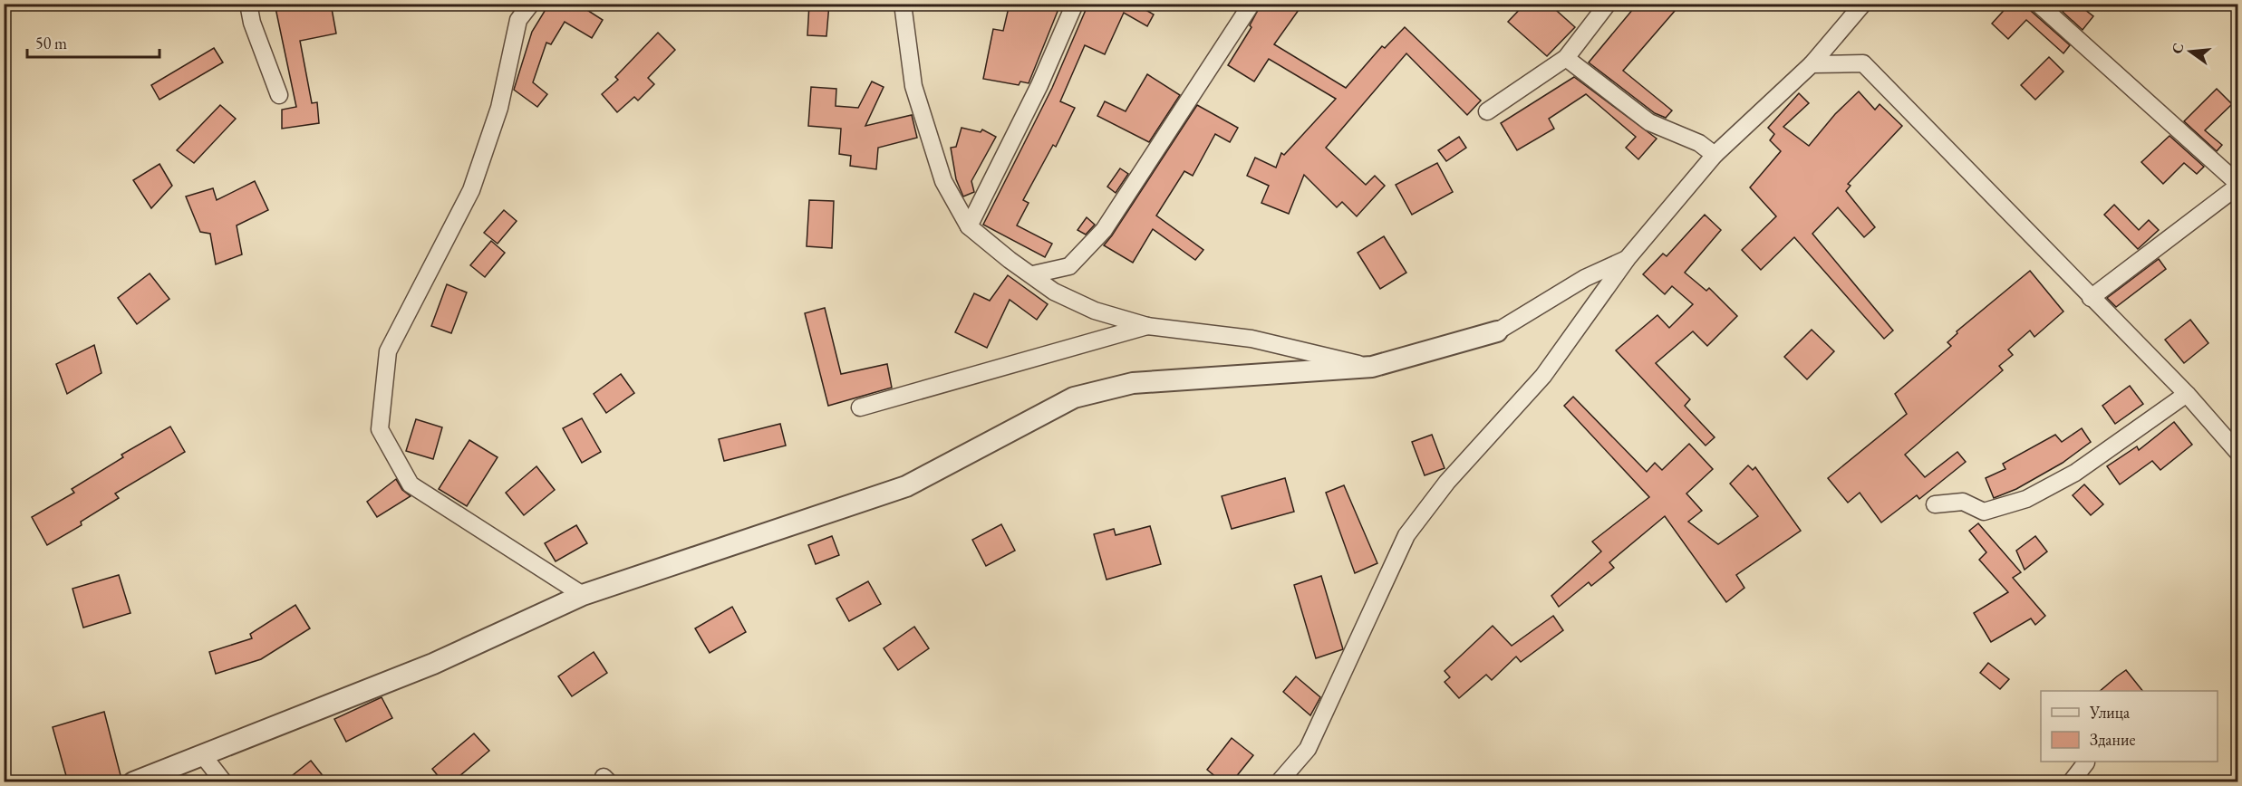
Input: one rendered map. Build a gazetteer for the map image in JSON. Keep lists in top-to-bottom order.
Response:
{
  "legend": ["Улица", "Здание"],
  "scale_bar": "50 m",
  "north": "left"
}
